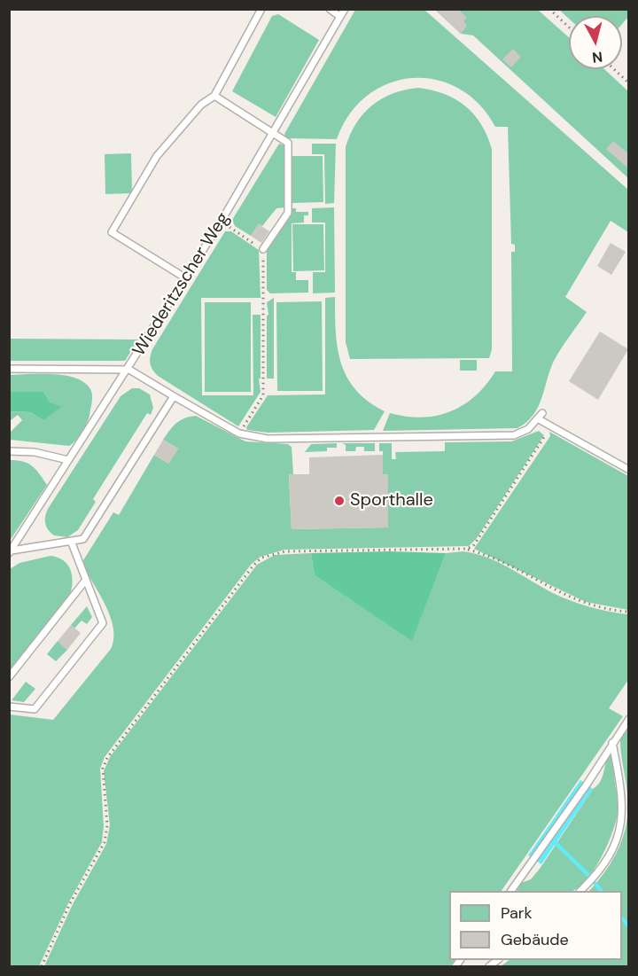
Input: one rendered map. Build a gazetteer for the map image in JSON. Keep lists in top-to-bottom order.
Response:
{
  "streets": {
    "lane": ["Wiederitzscher Weg"]
  },
  "places": ["Sporthalle"],
  "legend": ["Park", "Gebäude"],
  "north": "bottom"
}
